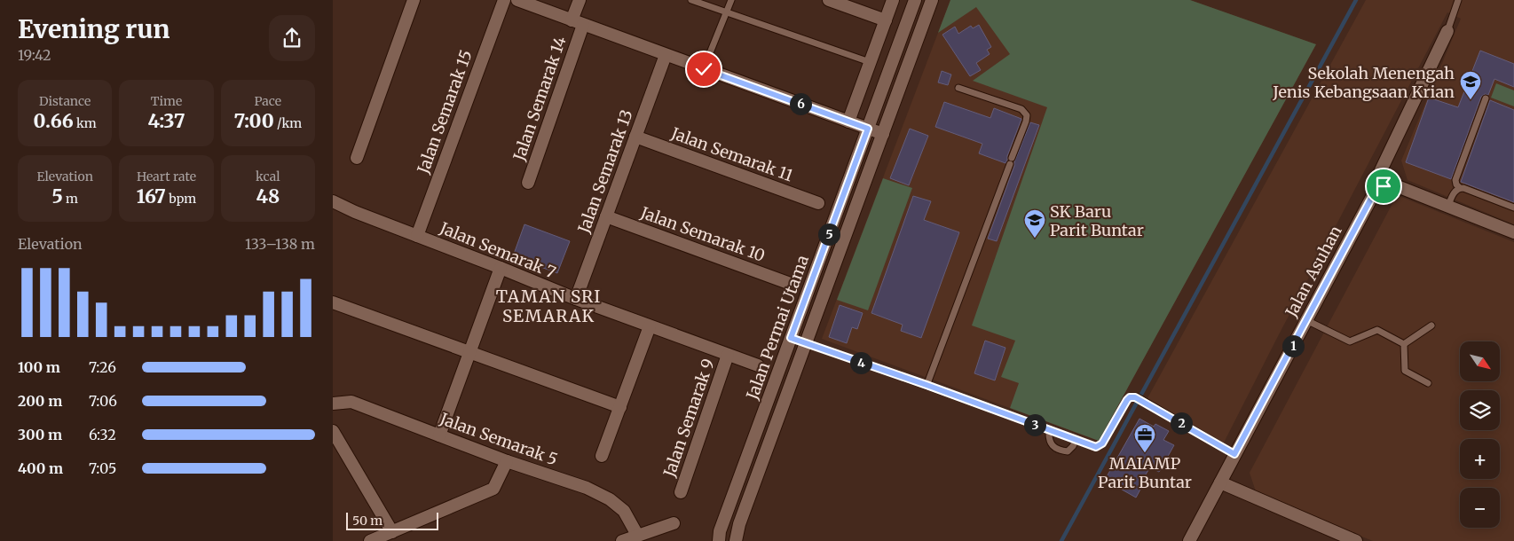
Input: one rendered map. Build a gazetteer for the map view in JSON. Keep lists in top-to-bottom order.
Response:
{
  "streets": {
    "street": [
      "Jalan Semarak 14",
      "Jalan Semarak 15",
      "Jalan Semarak 11",
      "Jalan Semarak 13",
      "Jalan Semarak 10",
      "Jalan Semarak 7",
      "Jalan Asuhan",
      "Jalan Permai Utama",
      "Jalan Semarak 9",
      "Jalan Semarak 5"
    ]
  },
  "crossings": [
    ["Jalan Semarak 15", "Jalan Semarak 7"],
    ["Jalan Semarak 11", "Jalan Semarak 13"],
    ["Jalan Semarak 13", "Jalan Semarak 10"],
    ["Jalan Semarak 13", "Jalan Semarak 7"],
    ["Jalan Semarak 7", "Jalan Semarak 9"]
  ],
  "districts": ["TAMAN SRI SEMARAK"],
  "places": {
    "school or university": ["Sekolah Menengah Jenis Kebangsaan Krian", "SK Baru Parit Buntar"],
    "office": ["MAIAMP Parit Buntar"]
  },
  "scale_bar": "50 m",
  "north": "bottom right",
  "page": {
    "heading": ["Evening run", "19:42"],
    "stats": [
      ["Distance", "0.66 km"],
      ["Time", "4:37"],
      ["Pace", "7:00 /km"],
      ["Elevation", "5 m"],
      ["Heart rate", "167 bpm"],
      ["kcal", "48"]
    ],
    "pins": [
      "6",
      "5",
      "1",
      "4",
      "2",
      "3"
    ],
    "chart": ["Elevation", "133–138 m"],
    "map_buttons": ["+", "−"],
    "list": [
      {
        "name": "100 m",
        "note": "7:26"
      },
      {
        "name": "200 m",
        "note": "7:06"
      },
      {
        "name": "300 m",
        "note": "6:32"
      },
      {
        "name": "400 m",
        "note": "7:05"
      }
    ],
    "scale": "50 m"
  }
}
